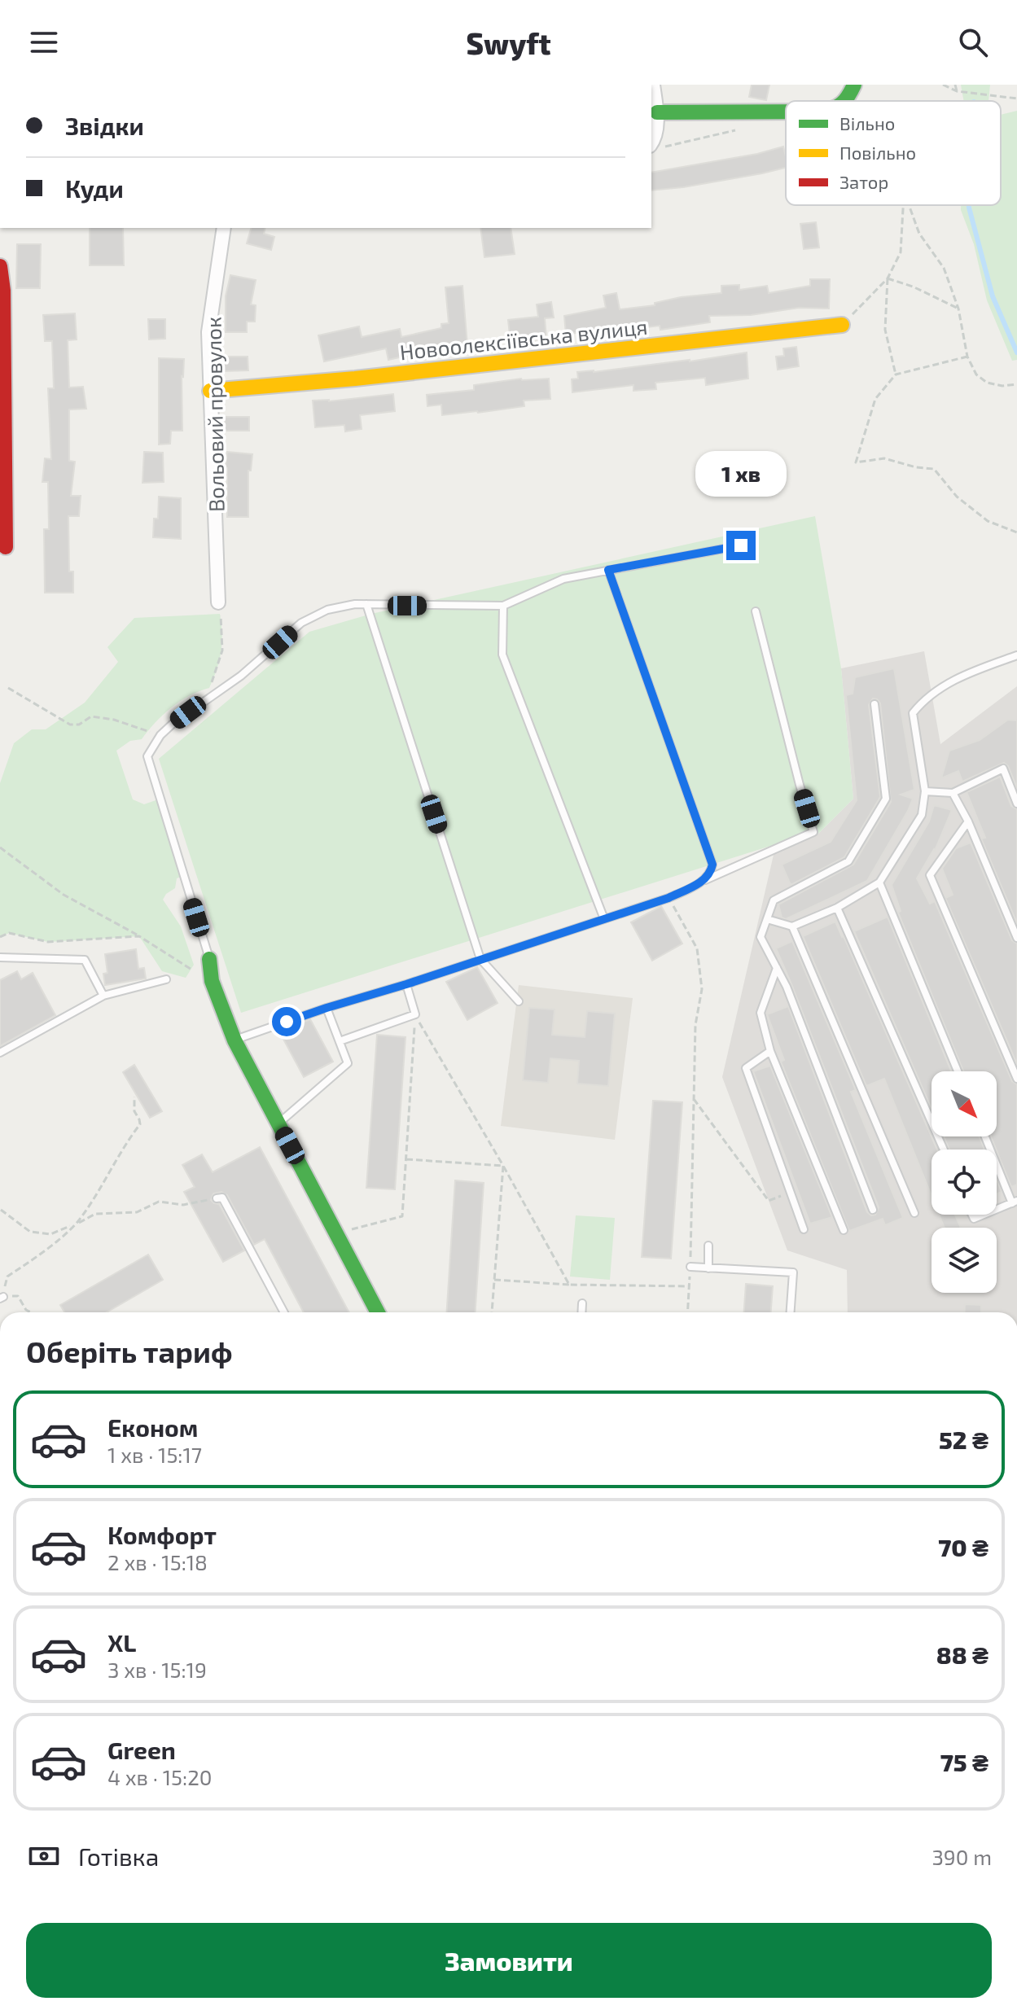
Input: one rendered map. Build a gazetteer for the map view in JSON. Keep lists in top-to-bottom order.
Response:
{
  "streets": {
    "street": ["Новоолексіївська вулиця", "Вольовий провулок"]
  },
  "crossings": [
    ["Новоолексіївська вулиця", "Вольовий провулок"]
  ],
  "legend": ["Вільно", "Повільно", "Затор"],
  "north": "bottom right",
  "page": {
    "header": "Swyft",
    "banner": ["Звідки", "Куди"],
    "bubble": "1 хв",
    "heading": "Оберіть тариф",
    "list": [
      {
        "name": "Економ",
        "note": "1 хв · 15:17",
        "value": "52 ₴"
      },
      {
        "name": "Комфорт",
        "note": "2 хв · 15:18",
        "value": "70 ₴"
      },
      {
        "name": "XL",
        "note": "3 хв · 15:19",
        "value": "88 ₴"
      },
      {
        "name": "Green",
        "note": "4 хв · 15:20",
        "value": "75 ₴"
      }
    ],
    "pay": ["Готівка", "390 m"],
    "buttons": "Замовити"
  }
}
